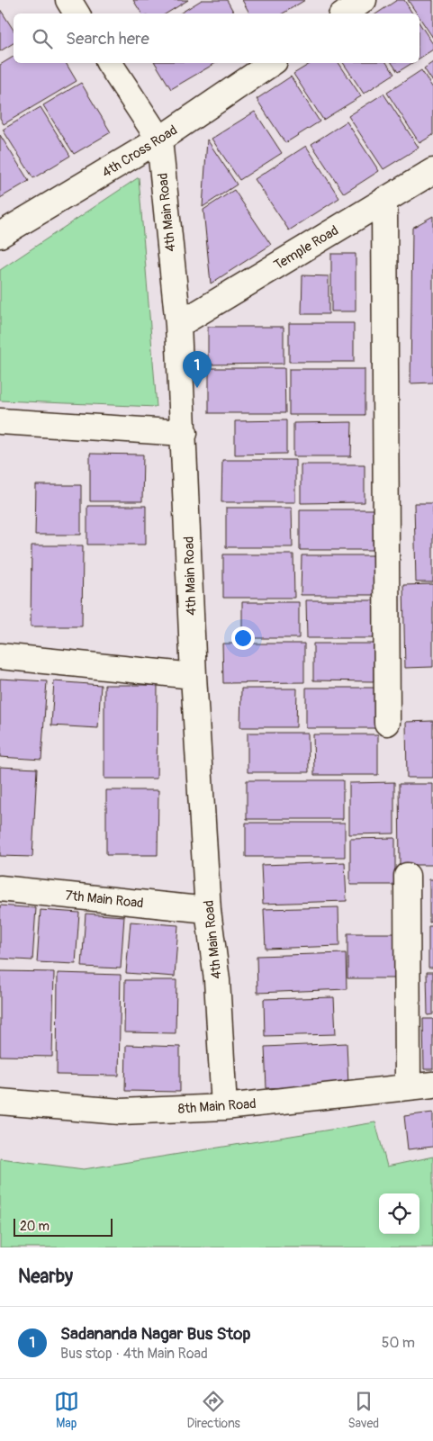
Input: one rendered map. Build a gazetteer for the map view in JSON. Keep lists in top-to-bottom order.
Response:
{
  "streets": {
    "street": [
      "4th Cross Road",
      "4th Main Road",
      "Temple Road",
      "7th Main Road",
      "8th Main Road"
    ]
  },
  "crossings": [
    ["4th Cross Road", "4th Main Road"],
    ["4th Main Road", "Temple Road"],
    ["4th Main Road", "7th Main Road"],
    ["4th Main Road", "8th Main Road"]
  ],
  "scale_bar": "20 m",
  "page": {
    "search": "Search here",
    "pins": "1",
    "scale": "20 m",
    "heading": "Nearby",
    "list": [
      {
        "mark": "1",
        "name": "Sadananda Nagar Bus Stop",
        "note": "Bus stop · 4th Main Road",
        "value": "50 m"
      }
    ],
    "nav": ["Map", "Directions", "Saved"]
  }
}
